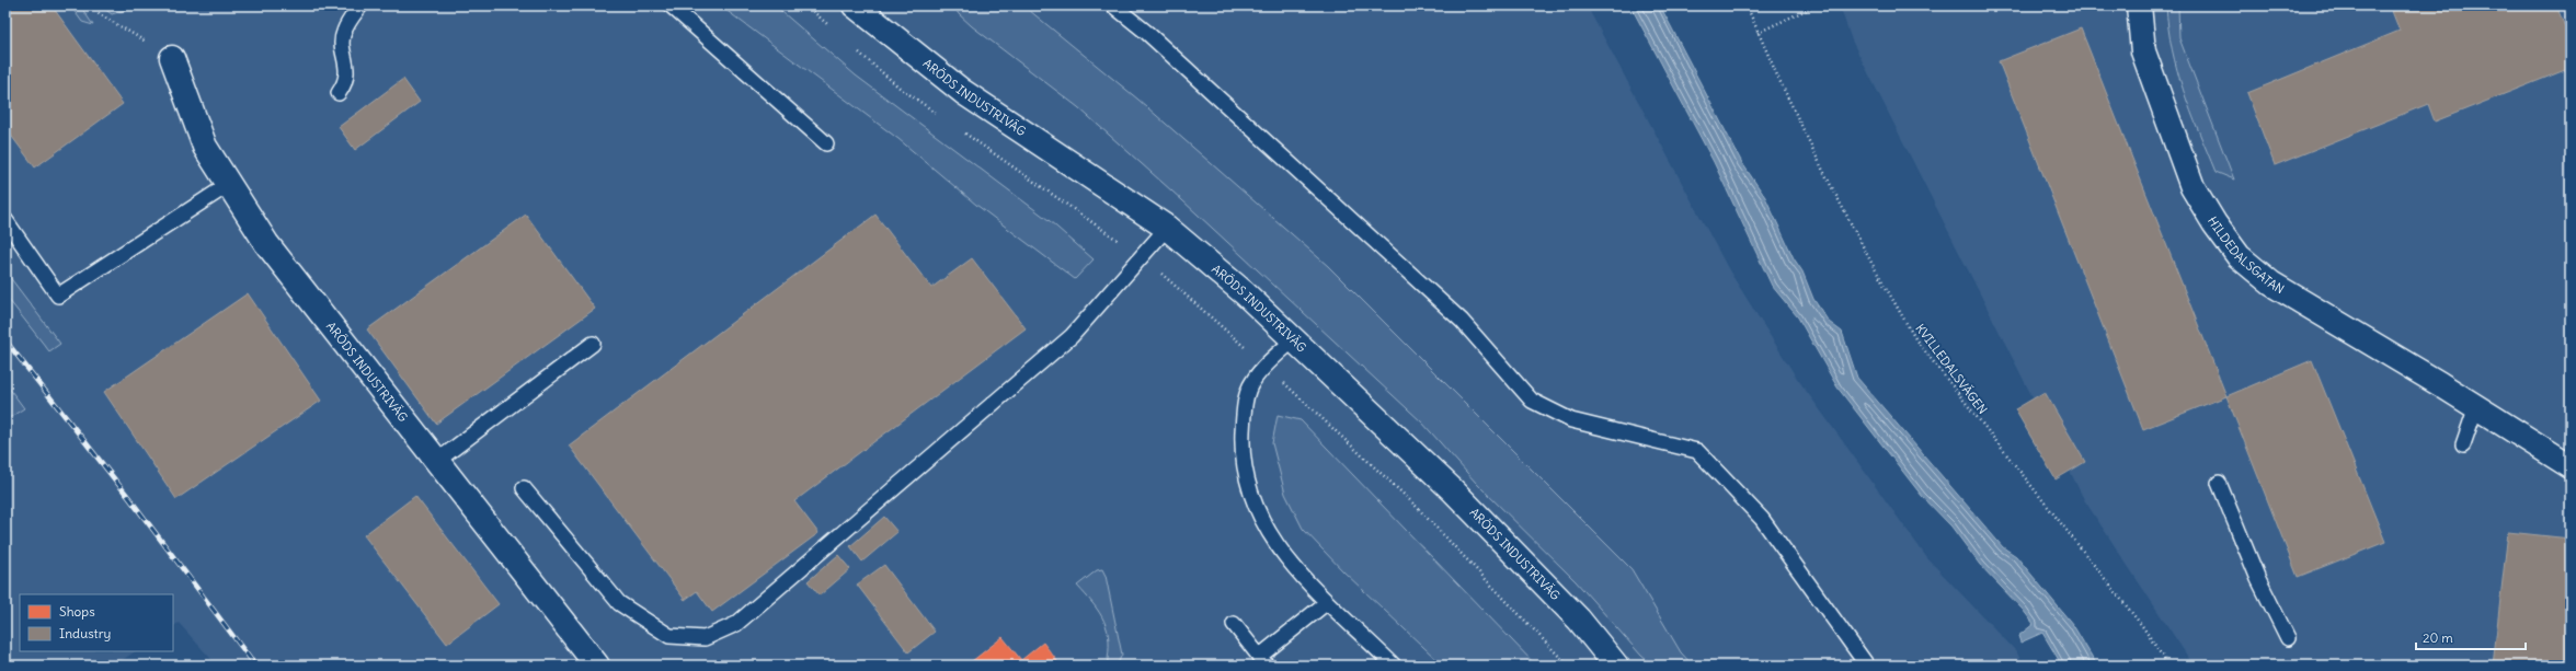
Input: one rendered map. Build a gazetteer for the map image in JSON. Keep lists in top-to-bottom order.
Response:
{
  "streets": {
    "street": ["ARÖDS INDUSTRIVÄG", "HILDEDALSGATAN"],
    "path": ["KVILLEDALSVÄGEN"]
  },
  "legend": ["Shops", "Industry"],
  "scale_bar": "20 m"
}
